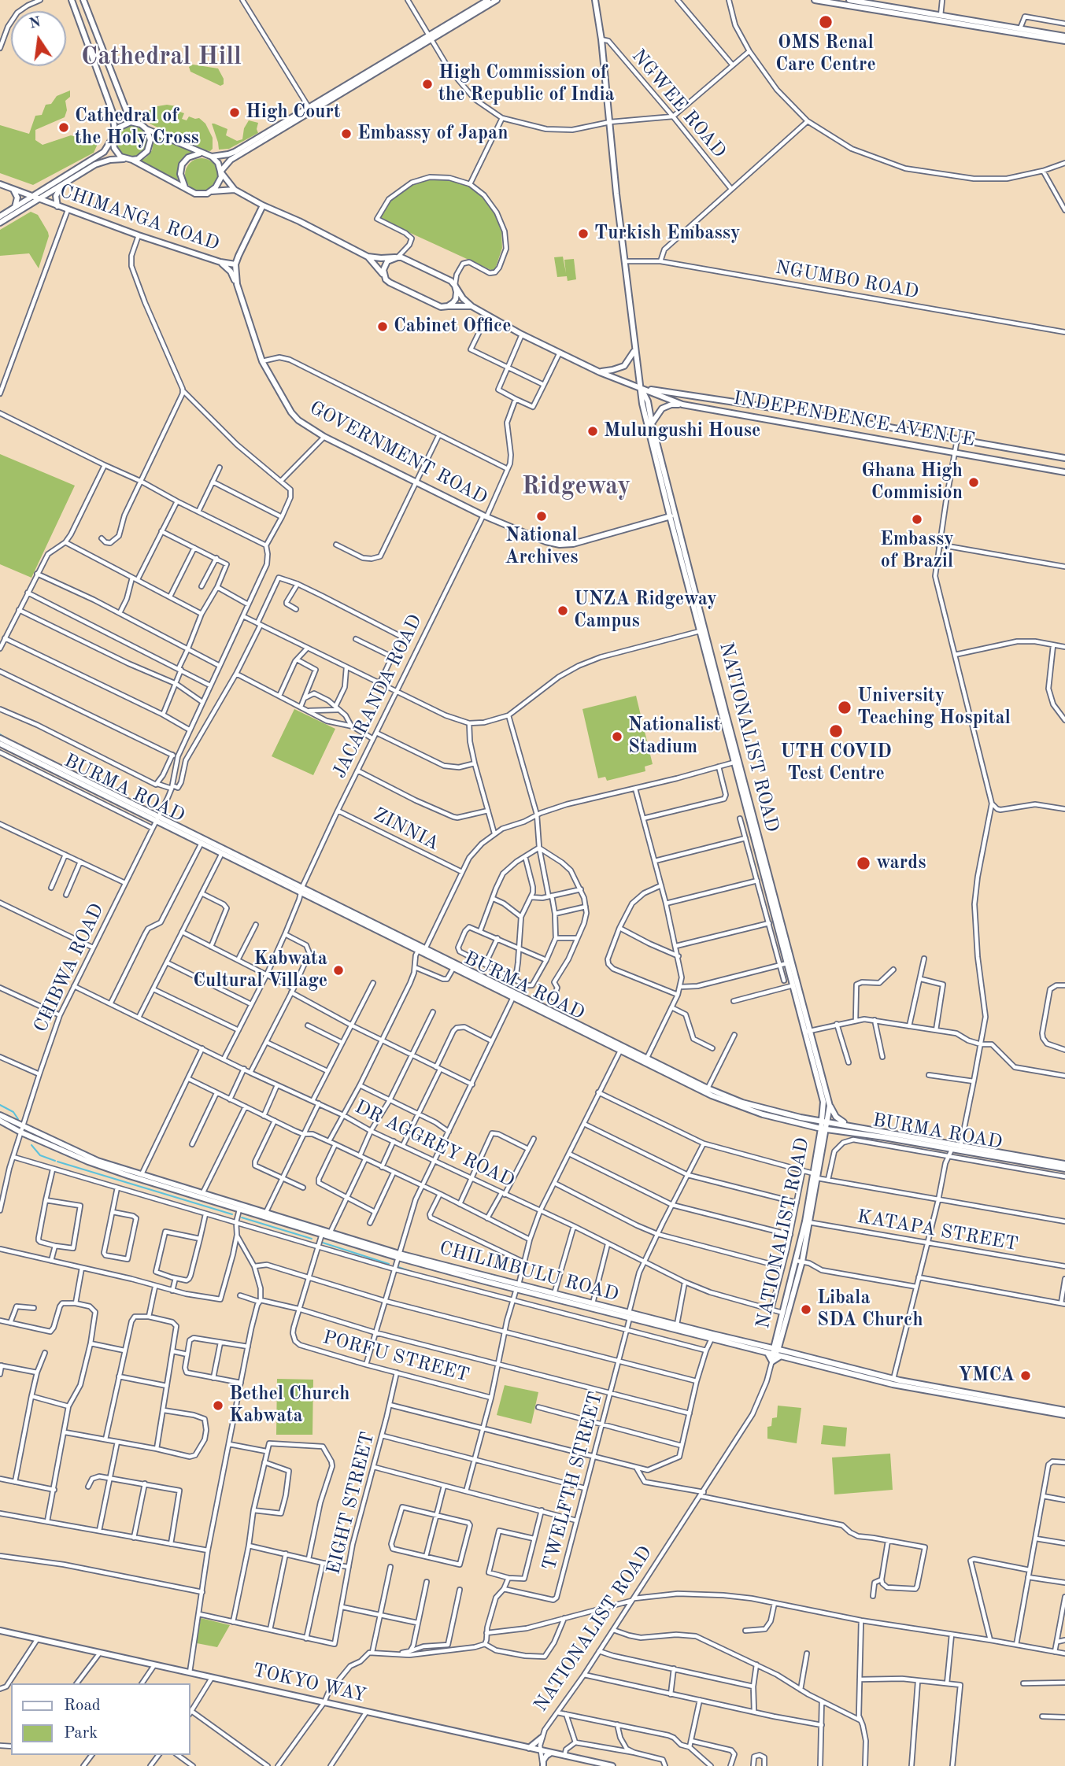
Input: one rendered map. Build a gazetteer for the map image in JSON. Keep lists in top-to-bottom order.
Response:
{
  "streets": {
    "main road": [
      "CHIMANGA ROAD",
      "INDEPENDENCE AVENUE",
      "GOVERNMENT ROAD",
      "NATIONALIST ROAD",
      "BURMA ROAD",
      "CHILIMBULU ROAD",
      "TOKYO WAY"
    ],
    "street": [
      "NGWEE ROAD",
      "NGUMBO ROAD",
      "JACARANDA ROAD",
      "ZINNIA",
      "CHIBWA ROAD",
      "DR AGGREY ROAD",
      "KATAPA STREET",
      "PORFU STREET",
      "TWELFTH STREET",
      "EIGHT STREET"
    ]
  },
  "crossings": [
    ["CHIMANGA ROAD", "GOVERNMENT ROAD"],
    ["INDEPENDENCE AVENUE", "GOVERNMENT ROAD"],
    ["INDEPENDENCE AVENUE", "NATIONALIST ROAD"],
    ["GOVERNMENT ROAD", "JACARANDA ROAD"],
    ["GOVERNMENT ROAD", "NATIONALIST ROAD"],
    ["JACARANDA ROAD", "BURMA ROAD"],
    ["JACARANDA ROAD", "ZINNIA"],
    ["JACARANDA ROAD", "DR AGGREY ROAD"],
    ["NATIONALIST ROAD", "BURMA ROAD"],
    ["NATIONALIST ROAD", "DR AGGREY ROAD"],
    ["NATIONALIST ROAD", "KATAPA STREET"],
    ["NATIONALIST ROAD", "CHILIMBULU ROAD"],
    ["BURMA ROAD", "CHIBWA ROAD"],
    ["CHIBWA ROAD", "DR AGGREY ROAD"],
    ["CHIBWA ROAD", "CHILIMBULU ROAD"],
    ["DR AGGREY ROAD", "TWELFTH STREET"],
    ["CHILIMBULU ROAD", "TWELFTH STREET"],
    ["PORFU STREET", "EIGHT STREET"]
  ],
  "districts": ["Cathedral Hill", "Ridgeway"],
  "places": [
    "OMS Renal Care Centre",
    "High Commission of the Republic of India",
    "High Court",
    "Cathedral of the Holy Cross",
    "Embassy of Japan",
    "Turkish Embassy",
    "Cabinet Office",
    "Mulungushi House",
    "Ghana High Commision",
    "National Archives",
    "Embassy of Brazil",
    "UNZA Ridgeway Campus",
    "University Teaching Hospital",
    "UTH COVID Test Centre",
    "Nationalist Stadium",
    "wards",
    "Kabwata Cultural Village",
    "Libala SDA Church",
    "YMCA",
    "Bethel Church Kabwata"
  ],
  "legend": ["Road", "Park"],
  "north": "top"
}
